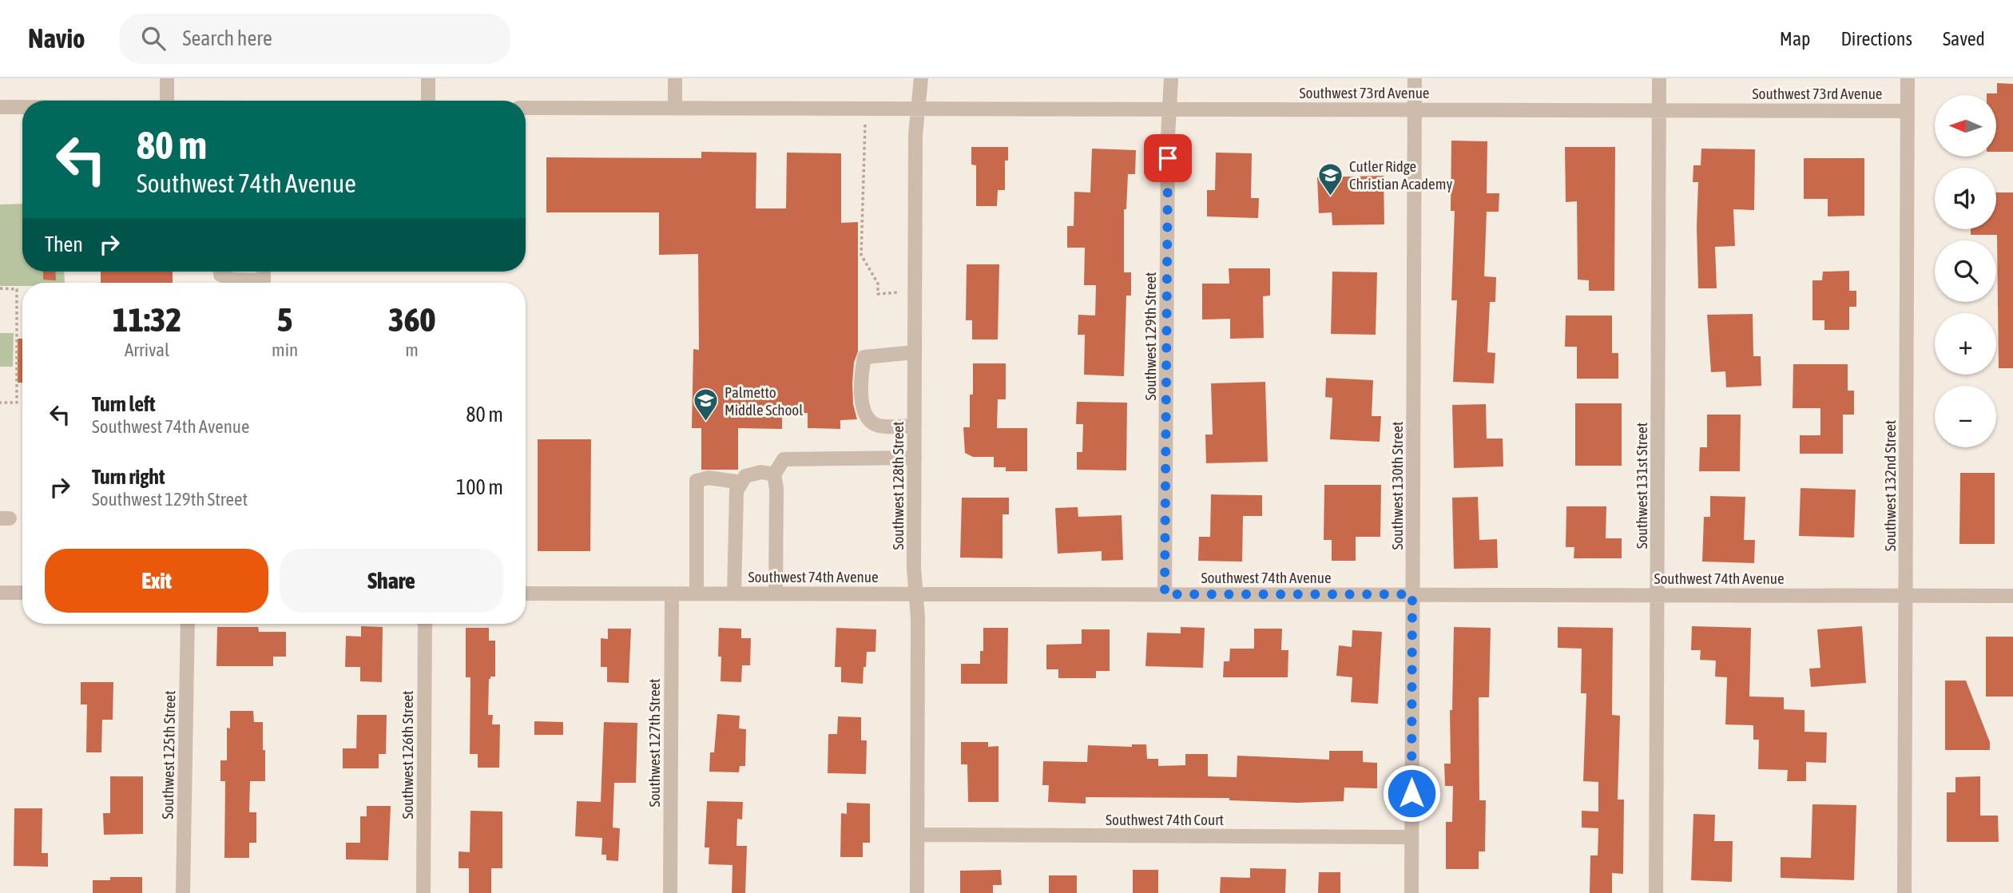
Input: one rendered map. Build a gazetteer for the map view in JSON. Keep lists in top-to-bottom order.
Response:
{
  "streets": {
    "street": [
      "Southwest 73rd Avenue",
      "Southwest 129th Street",
      "Southwest 128th Street",
      "Southwest 130th Street",
      "Southwest 131st Street",
      "Southwest 132nd Street",
      "Southwest 74th Avenue",
      "Southwest 127th Street",
      "Southwest 125th Street",
      "Southwest 126th Street",
      "Southwest 74th Court"
    ]
  },
  "crossings": [
    ["Southwest 73rd Avenue", "Southwest 129th Street"],
    ["Southwest 73rd Avenue", "Southwest 128th Street"],
    ["Southwest 73rd Avenue", "Southwest 130th Street"],
    ["Southwest 73rd Avenue", "Southwest 131st Street"],
    ["Southwest 73rd Avenue", "Southwest 132nd Street"],
    ["Southwest 129th Street", "Southwest 74th Avenue"],
    ["Southwest 128th Street", "Southwest 74th Avenue"],
    ["Southwest 128th Street", "Southwest 74th Court"],
    ["Southwest 130th Street", "Southwest 74th Avenue"],
    ["Southwest 130th Street", "Southwest 74th Court"],
    ["Southwest 131st Street", "Southwest 74th Avenue"],
    ["Southwest 132nd Street", "Southwest 74th Avenue"],
    ["Southwest 74th Avenue", "Southwest 127th Street"]
  ],
  "places": {
    "school or university": ["Cutler Ridge Christian Academy", "Palmetto Middle School"]
  },
  "north": "left",
  "page": {
    "header": "Navio",
    "search": "Search here",
    "nav": ["Map", "Directions", "Saved"],
    "map_buttons": ["+", "−"],
    "turn": ["80 m", "Southwest 74th Avenue"],
    "then": "Then",
    "eta": [
      "11:32",
      "Arrival",
      "5",
      "min",
      "360",
      "m"
    ],
    "list": [
      {
        "name": "Turn left",
        "note": "Southwest 74th Avenue",
        "value": "80 m"
      },
      {
        "name": "Turn right",
        "note": "Southwest 129th Street",
        "value": "100 m"
      }
    ],
    "buttons": ["Exit", "Share"]
  }
}
